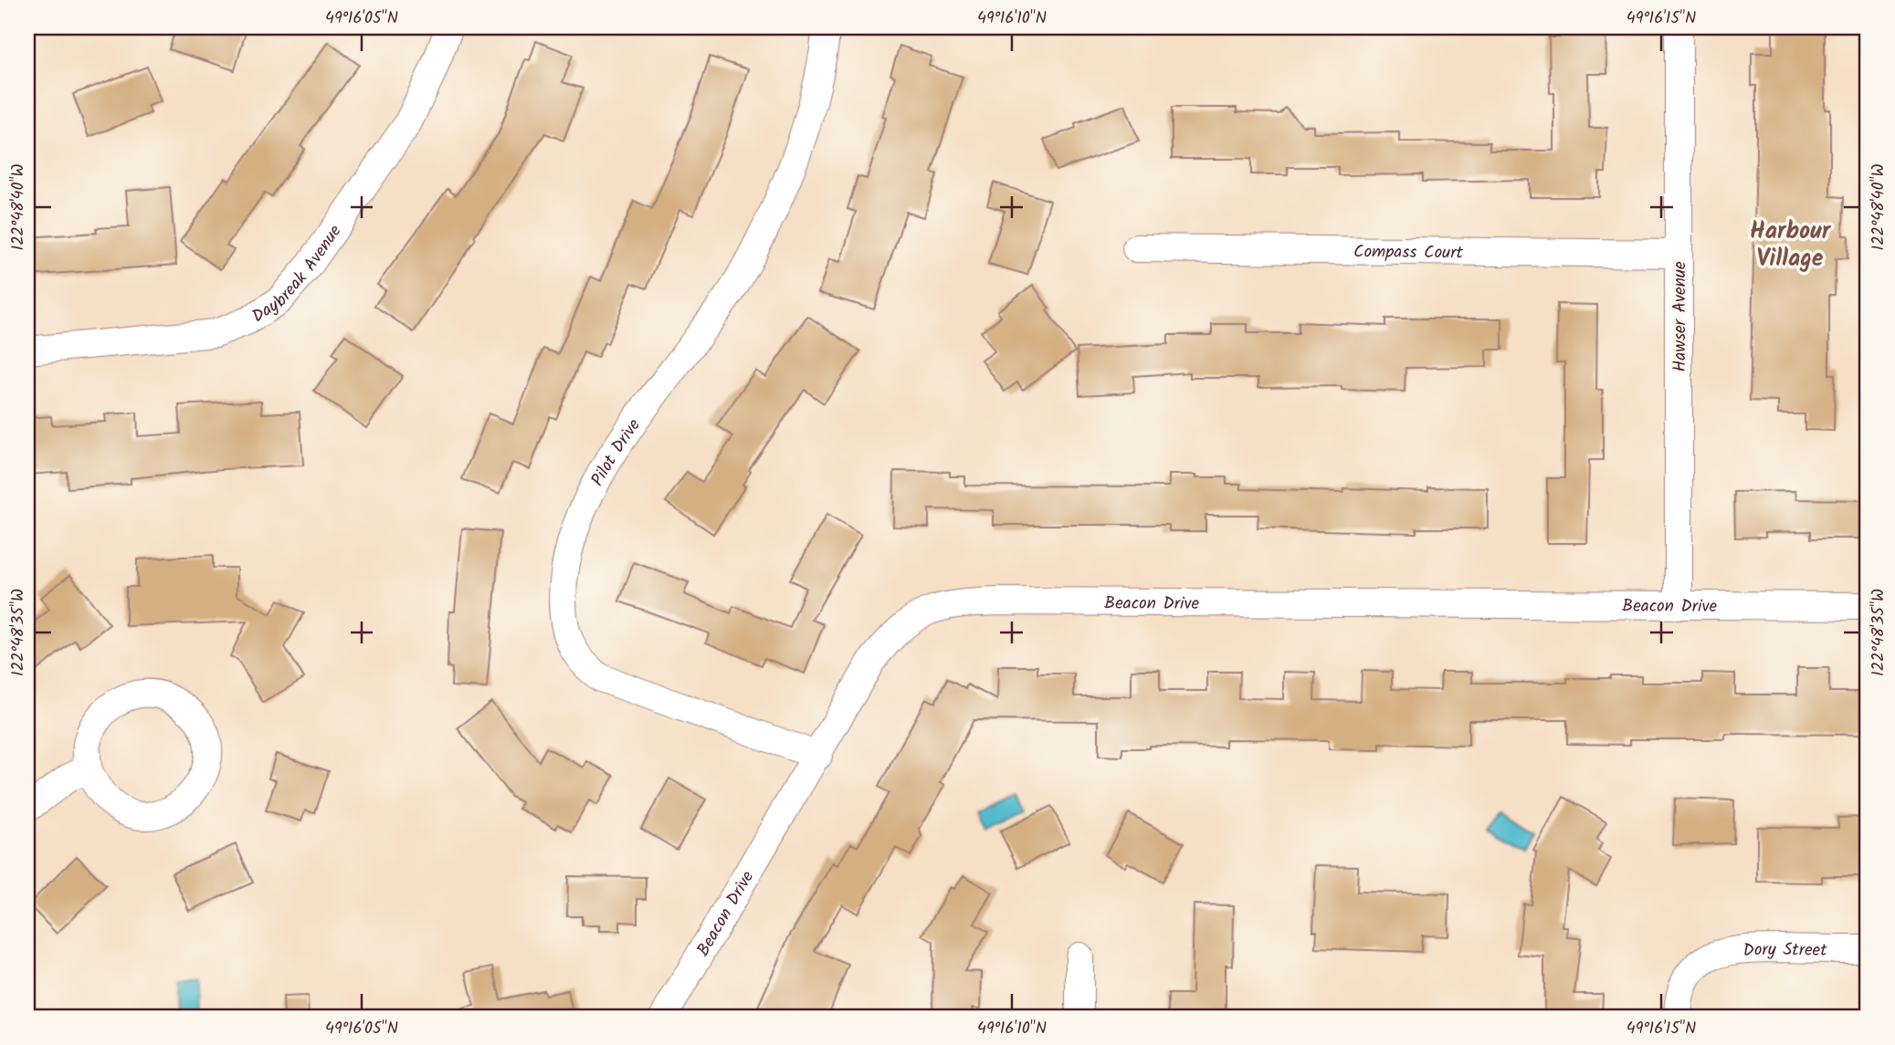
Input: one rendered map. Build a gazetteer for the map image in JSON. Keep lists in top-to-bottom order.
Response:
{
  "streets": {
    "street": [
      "Compass Court",
      "Daybreak Avenue",
      "Hawser Avenue",
      "Pilot Drive",
      "Beacon Drive",
      "Dory Street"
    ]
  },
  "crossings": [
    ["Compass Court", "Hawser Avenue"],
    ["Hawser Avenue", "Beacon Drive"],
    ["Pilot Drive", "Beacon Drive"]
  ],
  "districts": ["Harbour Village"],
  "coordinates": [
    "49°16'05\"N",
    "49°16'10\"N",
    "49°16'15\"N",
    "122°48'40\"W",
    "122°48'35\"W"
  ]
}
